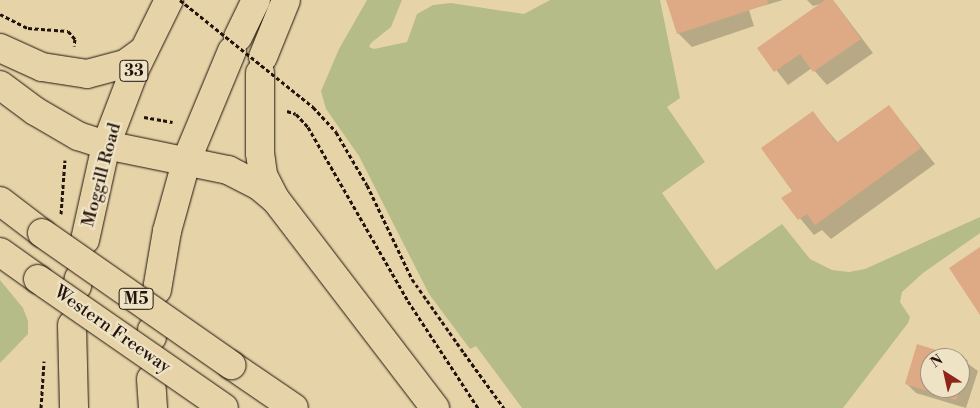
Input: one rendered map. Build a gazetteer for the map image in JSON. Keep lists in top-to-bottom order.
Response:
{
  "streets": {
    "highway": [
      "33",
      "Moggill Road",
      "M5",
      "Western Freeway"
    ]
  },
  "north": "top left"
}
